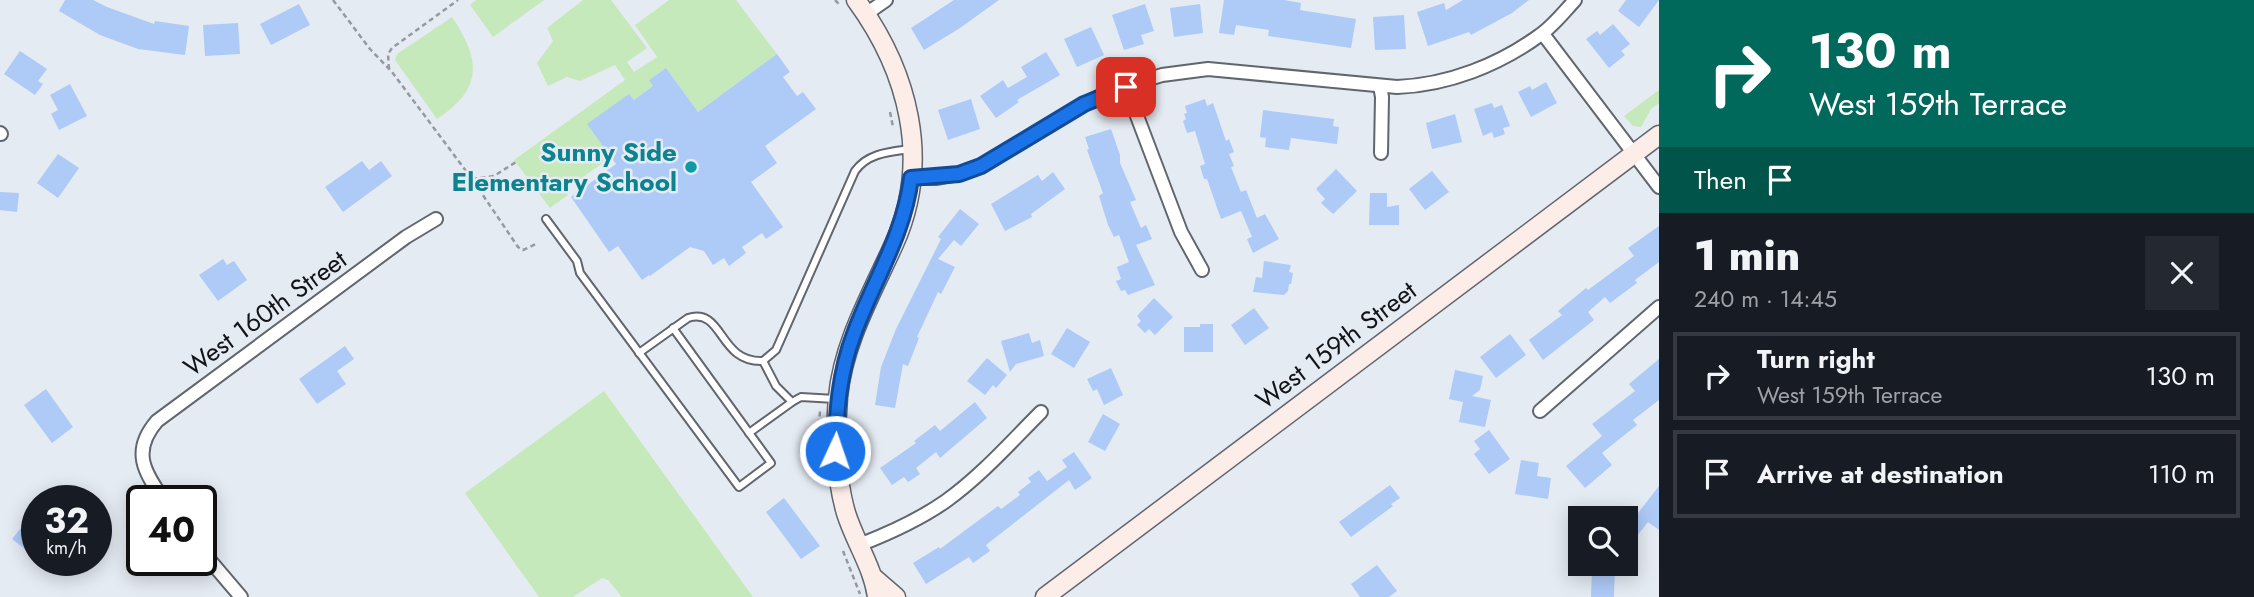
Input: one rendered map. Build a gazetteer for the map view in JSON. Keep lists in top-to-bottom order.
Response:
{
  "streets": {
    "main road": ["West 159th Street"],
    "street": ["West 160th Street"]
  },
  "places": ["Sunny Side Elementary School"],
  "page": {
    "turn": ["130 m", "West 159th Terrace"],
    "then": "Then",
    "heading": ["1 min", "240 m · 14:45"],
    "list": [
      {
        "name": "Turn right",
        "note": "West 159th Terrace",
        "value": "130 m"
      },
      {
        "name": "Arrive at destination",
        "value": "110 m"
      }
    ],
    "speed": "32 km/h",
    "limit": "40"
  }
}
